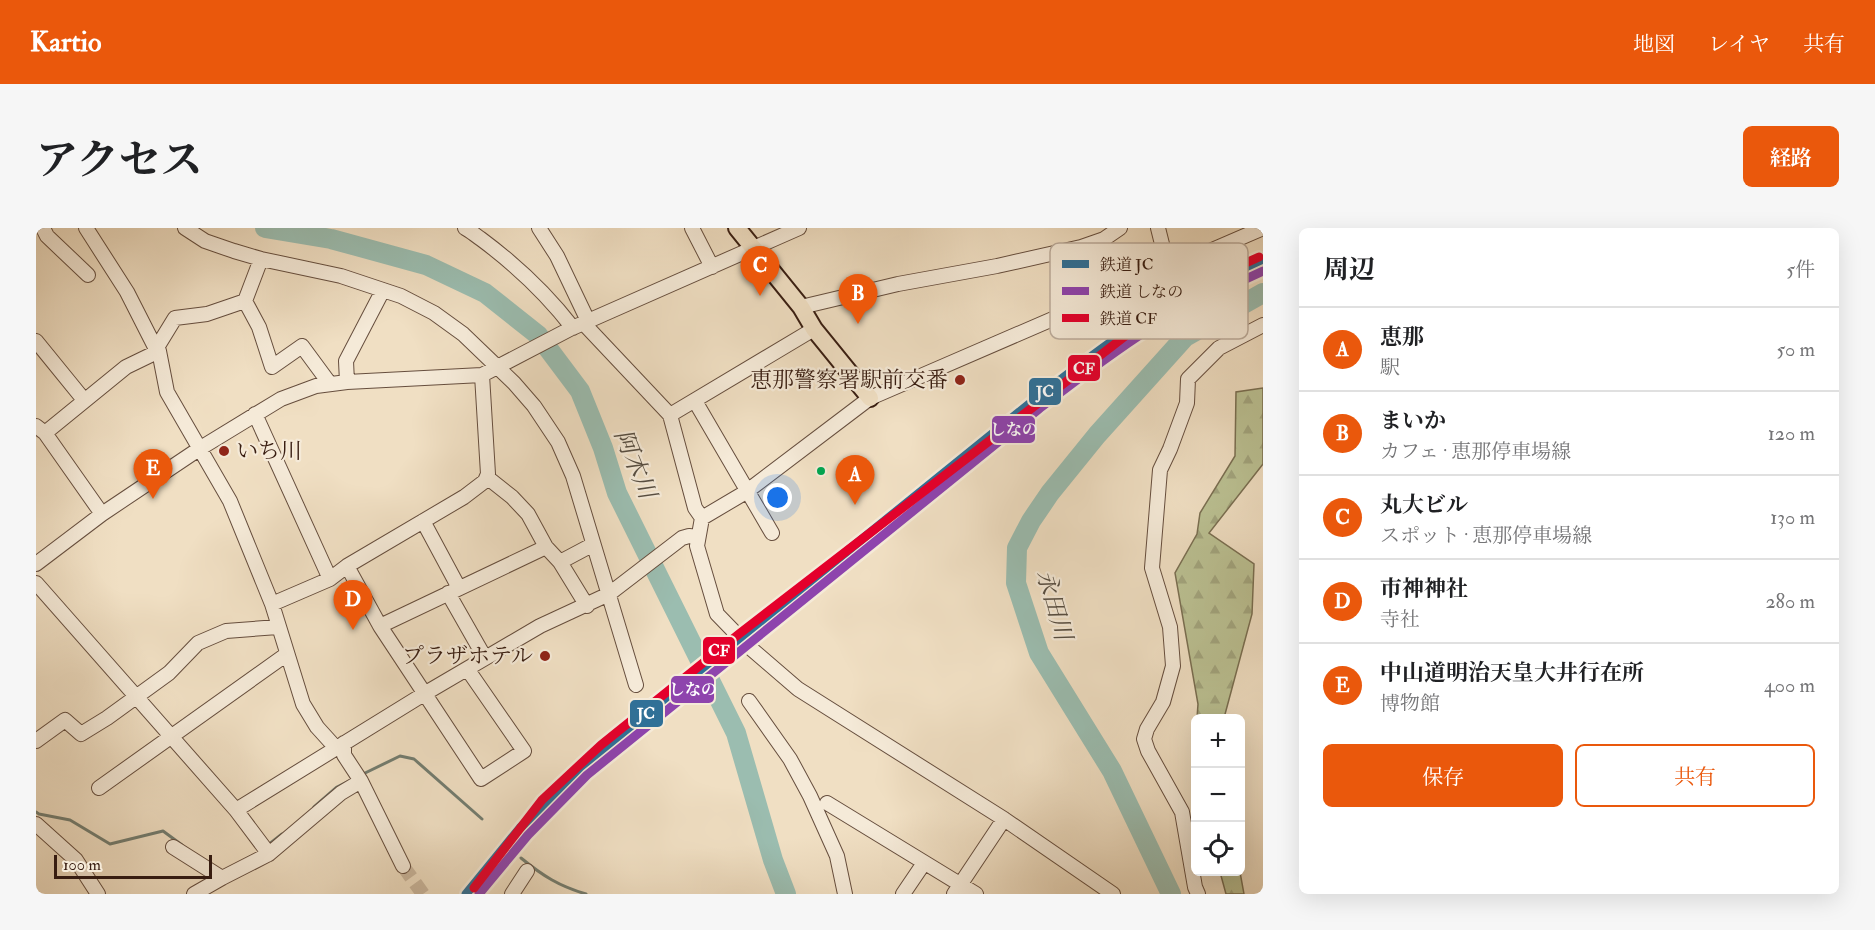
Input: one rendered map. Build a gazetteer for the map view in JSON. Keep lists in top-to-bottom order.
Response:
{
  "water": ["阿木川", "永田川"],
  "places": ["恵那警察署駅前交番", "いち川", "プラザホテル"],
  "lines": ["rail line CF", "rail line JC", "rail line しなの"],
  "legend": ["鉄道 JC", "鉄道 しなの", "鉄道 CF"],
  "scale_bar": "100 m",
  "page": {
    "header": "Kartio",
    "nav": ["地図", "レイヤ", "共有"],
    "title": "アクセス",
    "buttons": [
      "経路",
      ["保存", "共有"]
    ],
    "heading": ["周辺", "5件"],
    "pins": [
      "C",
      "B",
      "E",
      "A",
      "D"
    ],
    "list": [
      {
        "mark": "A",
        "name": "恵那",
        "note": "駅",
        "value": "50 m"
      },
      {
        "mark": "B",
        "name": "まいか",
        "note": "カフェ · 恵那停車場線",
        "value": "120 m"
      },
      {
        "mark": "C",
        "name": "丸大ビル",
        "note": "スポット · 恵那停車場線",
        "value": "130 m"
      },
      {
        "mark": "D",
        "name": "市神神社",
        "note": "寺社",
        "value": "280 m"
      },
      {
        "mark": "E",
        "name": "中山道明治天皇大井行在所",
        "note": "博物館",
        "value": "400 m"
      }
    ],
    "map_buttons": ["+", "−"],
    "scale": "100 m"
  }
}
